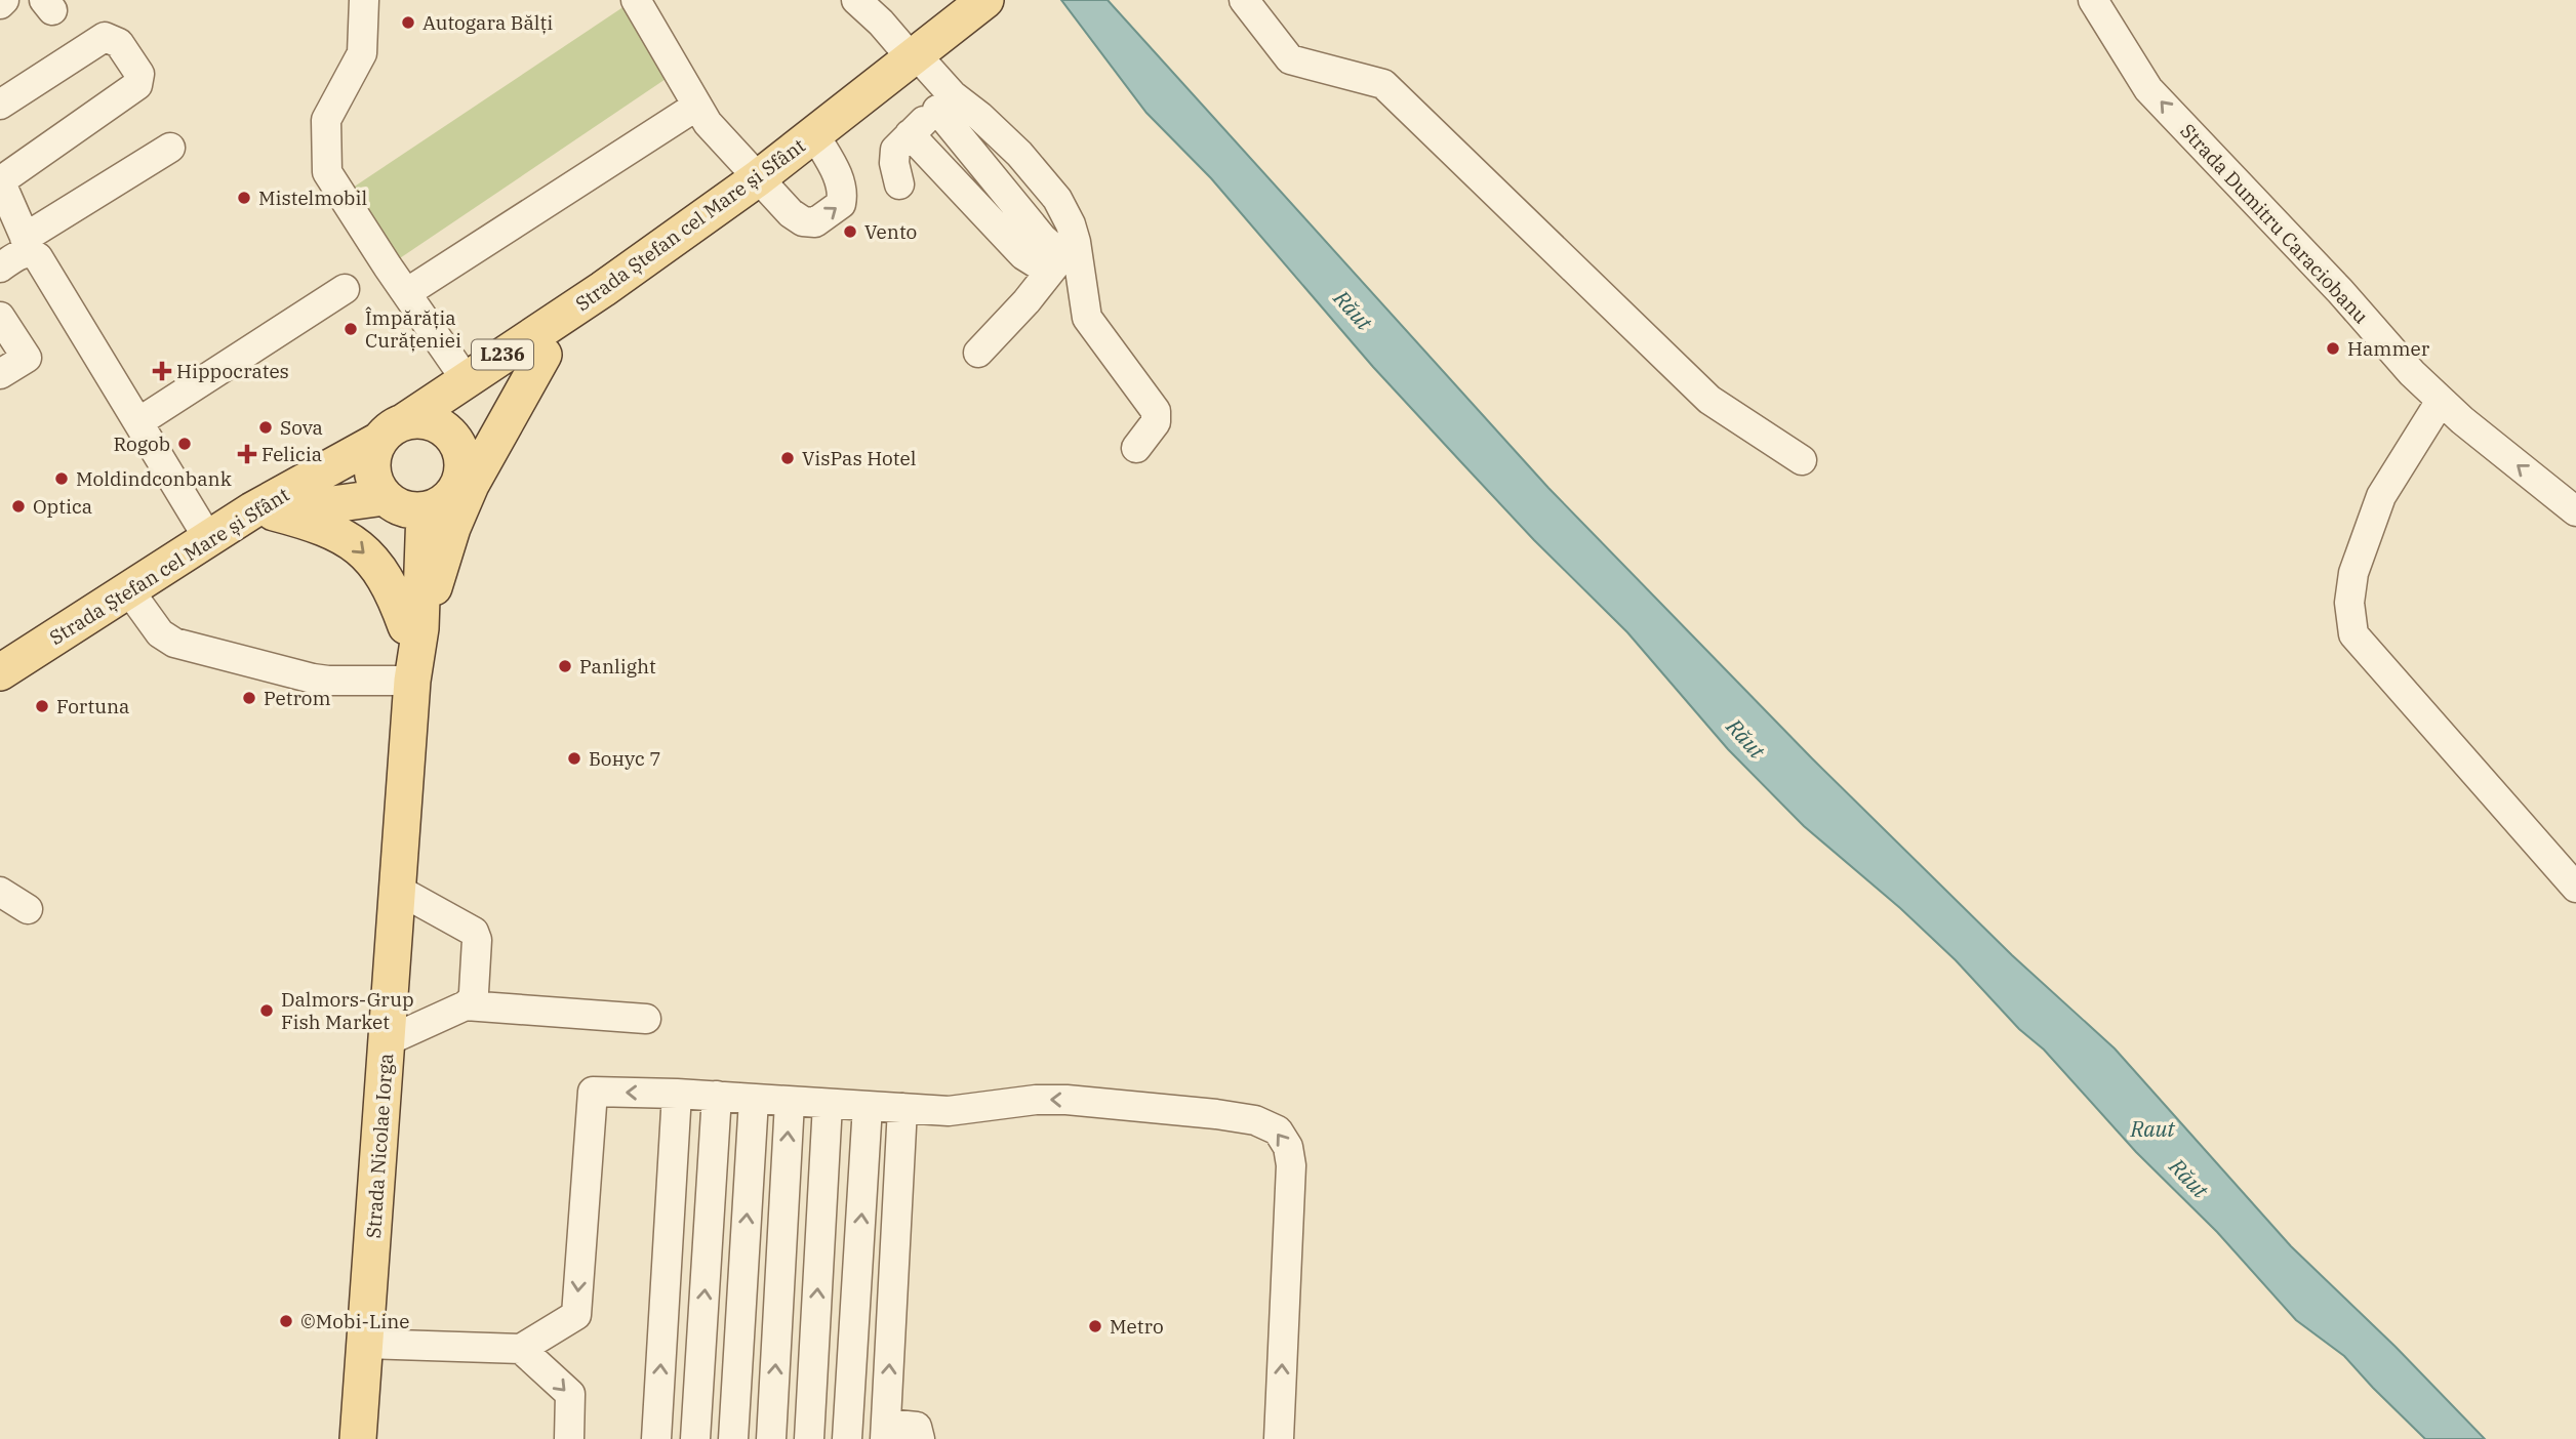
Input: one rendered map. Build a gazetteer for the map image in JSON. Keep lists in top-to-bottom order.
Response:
{
  "streets": {
    "main road": ["Strada Ștefan cel Mare și Sfânt", "L236", "Strada Nicolae Iorga"],
    "street": ["Strada Dumitru Caraciobanu"]
  },
  "crossings": [
    ["Strada Ștefan cel Mare și Sfânt", "L236"],
    ["Strada Ștefan cel Mare și Sfânt", "Strada Nicolae Iorga"],
    ["L236", "Strada Nicolae Iorga"]
  ],
  "one_way": ["Strada Dumitru Caraciobanu"],
  "water": ["Răut", "Raut"],
  "places": {
    "other": [
      "Autogara Bălți",
      "Mistelmobil",
      "Vento",
      "Împărăția Curățeniei",
      "Hammer",
      "Sova",
      "Rogob",
      "VisPas Hotel",
      "Moldindconbank",
      "Optica",
      "Panlight",
      "Petrom",
      "Fortuna",
      "Бонус 7",
      "Dalmors-Grup Fish Market",
      "©Mobi-Line",
      "Metro"
    ],
    "health": ["Hippocrates", "Felicia"]
  }
}
